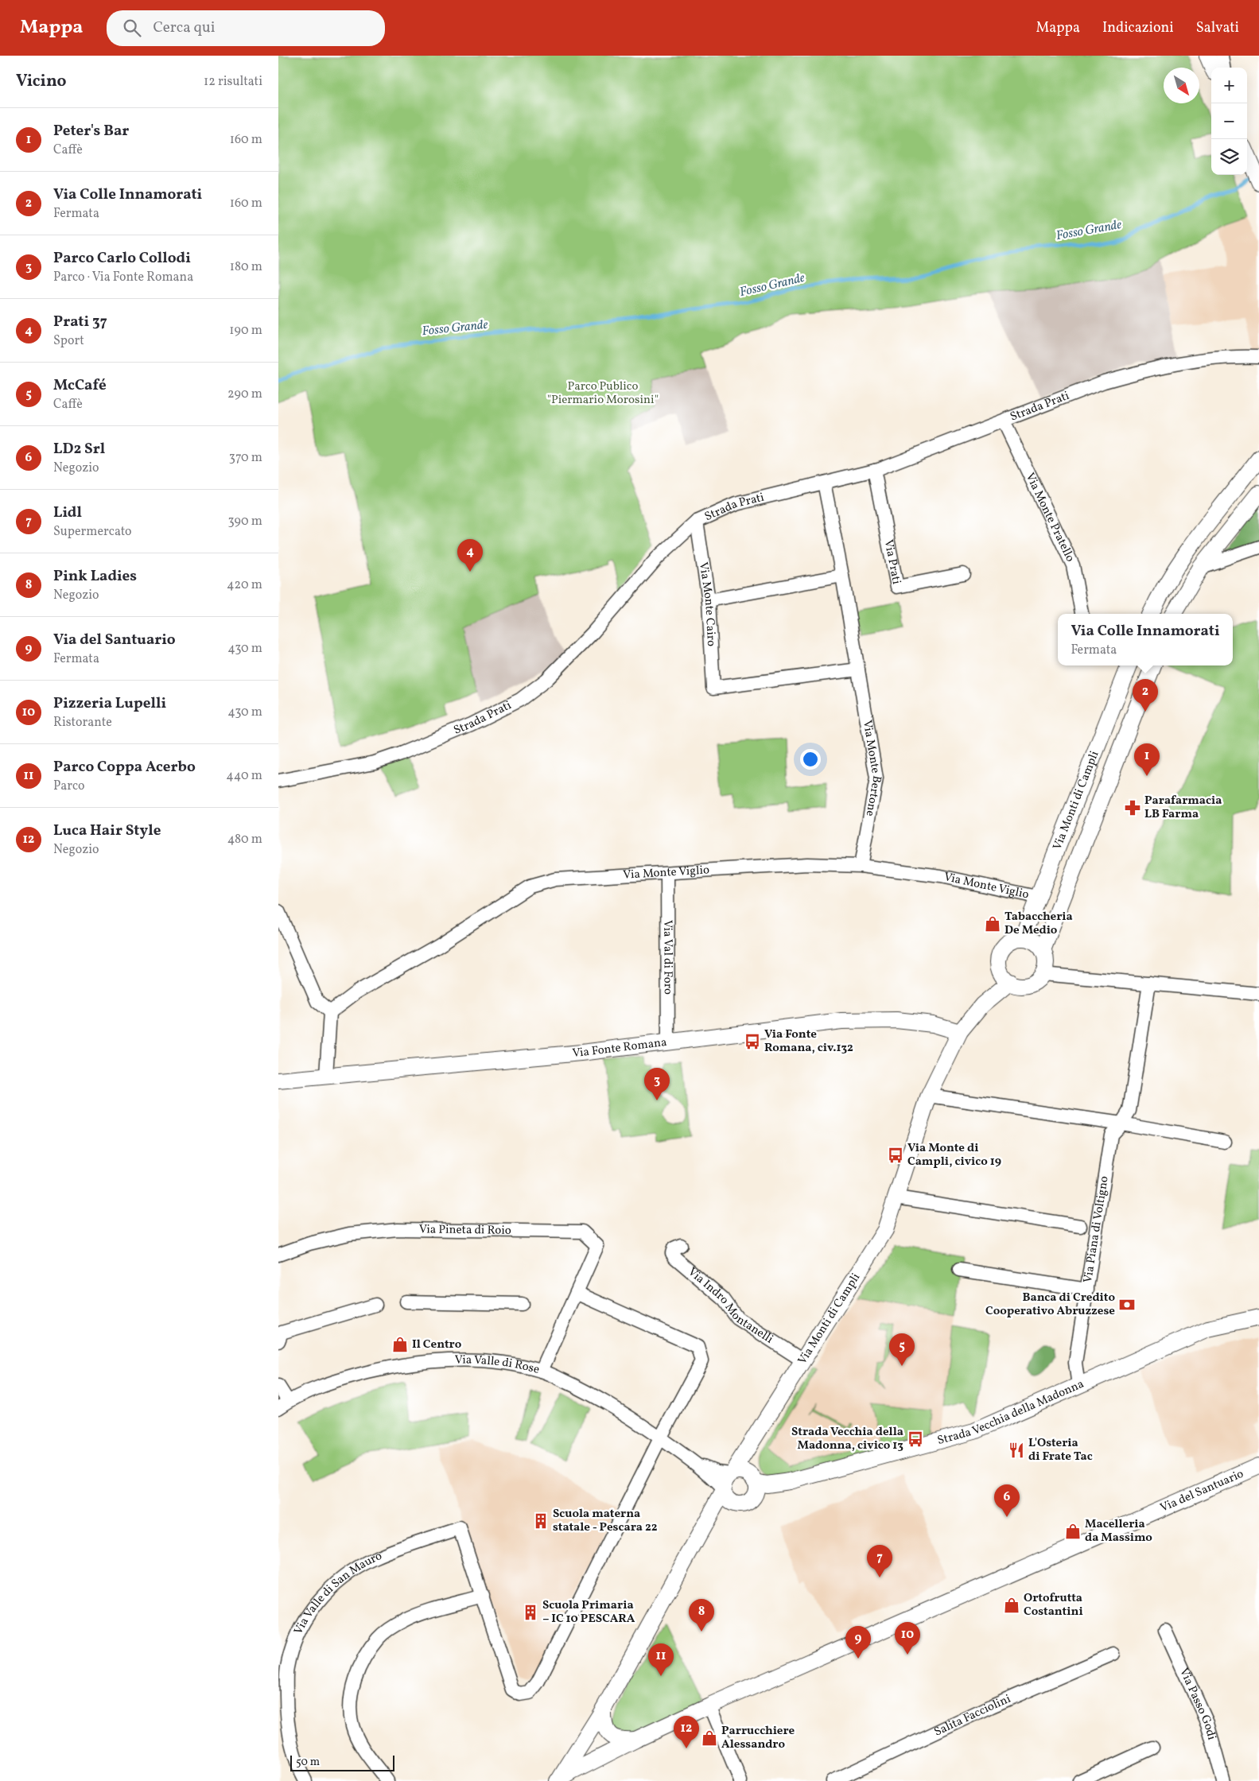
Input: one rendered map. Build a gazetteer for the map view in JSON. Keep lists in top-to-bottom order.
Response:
{
  "streets": {
    "street": [
      "Strada Prati",
      "Via Monte Pratello",
      "Via Prati",
      "Via Monte Cairo",
      "Via Monte Bertone",
      "Via Monti di Campli",
      "Via Monte Viglio",
      "Via Val di Foro",
      "Via Fonte Romana",
      "Via Piana di Voltigno",
      "Via Pineta di Roio",
      "Via Indro Montanelli",
      "Via Valle di Rose",
      "Strada Vecchia della Madonna",
      "Via del Santuario",
      "Via Valle di San Mauro",
      "Via Passo Godi",
      "Salita Facciolini"
    ]
  },
  "crossings": [
    ["Strada Prati", "Via Monte Pratello"],
    ["Strada Prati", "Via Prati"],
    ["Strada Prati", "Via Monte Cairo"],
    ["Strada Prati", "Via Monte Bertone"],
    ["Via Monte Cairo", "Via Monte Bertone"],
    ["Via Monte Bertone", "Via Monte Viglio"],
    ["Via Monti di Campli", "Via Monte Viglio"],
    ["Via Monti di Campli", "Via Fonte Romana"],
    ["Via Monti di Campli", "Via Indro Montanelli"],
    ["Via Monti di Campli", "Via Valle di Rose"],
    ["Via Monti di Campli", "Strada Vecchia della Madonna"],
    ["Via Monte Viglio", "Via Val di Foro"],
    ["Via Val di Foro", "Via Fonte Romana"],
    ["Via Piana di Voltigno", "Strada Vecchia della Madonna"],
    ["Via Pineta di Roio", "Via Valle di Rose"],
    ["Via Valle di Rose", "Strada Vecchia della Madonna"],
    ["Via Valle di Rose", "Via Valle di San Mauro"]
  ],
  "water": ["Fosso Grande"],
  "parks": ["Parco Publico \"Piermario Morosini\""],
  "places": {
    "pharmacy": ["Parafarmacia LB Farma"],
    "shop": [
      "Tabaccheria De Medio",
      "Il Centro",
      "Macelleria da Massimo",
      "Ortofrutta Costantini",
      "Parrucchiere Alessandro"
    ],
    "bus stop": ["Via Fonte Romana, civ.132", "Via Monte di Campli, civico 19", "Strada Vecchia della Madonna, civico 13"],
    "bank": ["Banca di Credito Cooperativo Abruzzese"],
    "restaurant": ["L'Osteria di Frate Tac"],
    "building": ["Scuola materna statale - Pescara 22", "Scuola Primaria – IC 10 PESCARA"]
  },
  "scale_bar": "50 m",
  "north": "bottom right",
  "page": {
    "header": "Mappa",
    "search": "Cerca qui",
    "nav": ["Mappa", "Indicazioni", "Salvati"],
    "heading": ["Vicino", "12 risultati"],
    "map_buttons": ["+", "−"],
    "list": [
      {
        "mark": "1",
        "name": "Peter's Bar",
        "note": "Caffè",
        "value": "160 m"
      },
      {
        "mark": "2",
        "name": "Via Colle Innamorati",
        "note": "Fermata",
        "value": "160 m"
      },
      {
        "mark": "3",
        "name": "Parco Carlo Collodi",
        "note": "Parco · Via Fonte Romana",
        "value": "180 m"
      },
      {
        "mark": "4",
        "name": "Prati 37",
        "note": "Sport",
        "value": "190 m"
      },
      {
        "mark": "5",
        "name": "McCafé",
        "note": "Caffè",
        "value": "290 m"
      },
      {
        "mark": "6",
        "name": "LD2 Srl",
        "note": "Negozio",
        "value": "370 m"
      },
      {
        "mark": "7",
        "name": "Lidl",
        "note": "Supermercato",
        "value": "390 m"
      },
      {
        "mark": "8",
        "name": "Pink Ladies",
        "note": "Negozio",
        "value": "420 m"
      },
      {
        "mark": "9",
        "name": "Via del Santuario",
        "note": "Fermata",
        "value": "430 m"
      },
      {
        "mark": "10",
        "name": "Pizzeria Lupelli",
        "note": "Ristorante",
        "value": "430 m"
      },
      {
        "mark": "11",
        "name": "Parco Coppa Acerbo",
        "note": "Parco",
        "value": "440 m"
      },
      {
        "mark": "12",
        "name": "Luca Hair Style",
        "note": "Negozio",
        "value": "480 m"
      }
    ],
    "pins": [
      "4",
      "2",
      "1",
      "3",
      "5",
      "6",
      "7",
      "8",
      "10",
      "9",
      "11",
      "12"
    ],
    "popup": ["Via Colle Innamorati", "Fermata"],
    "scale": "50 m"
  }
}
